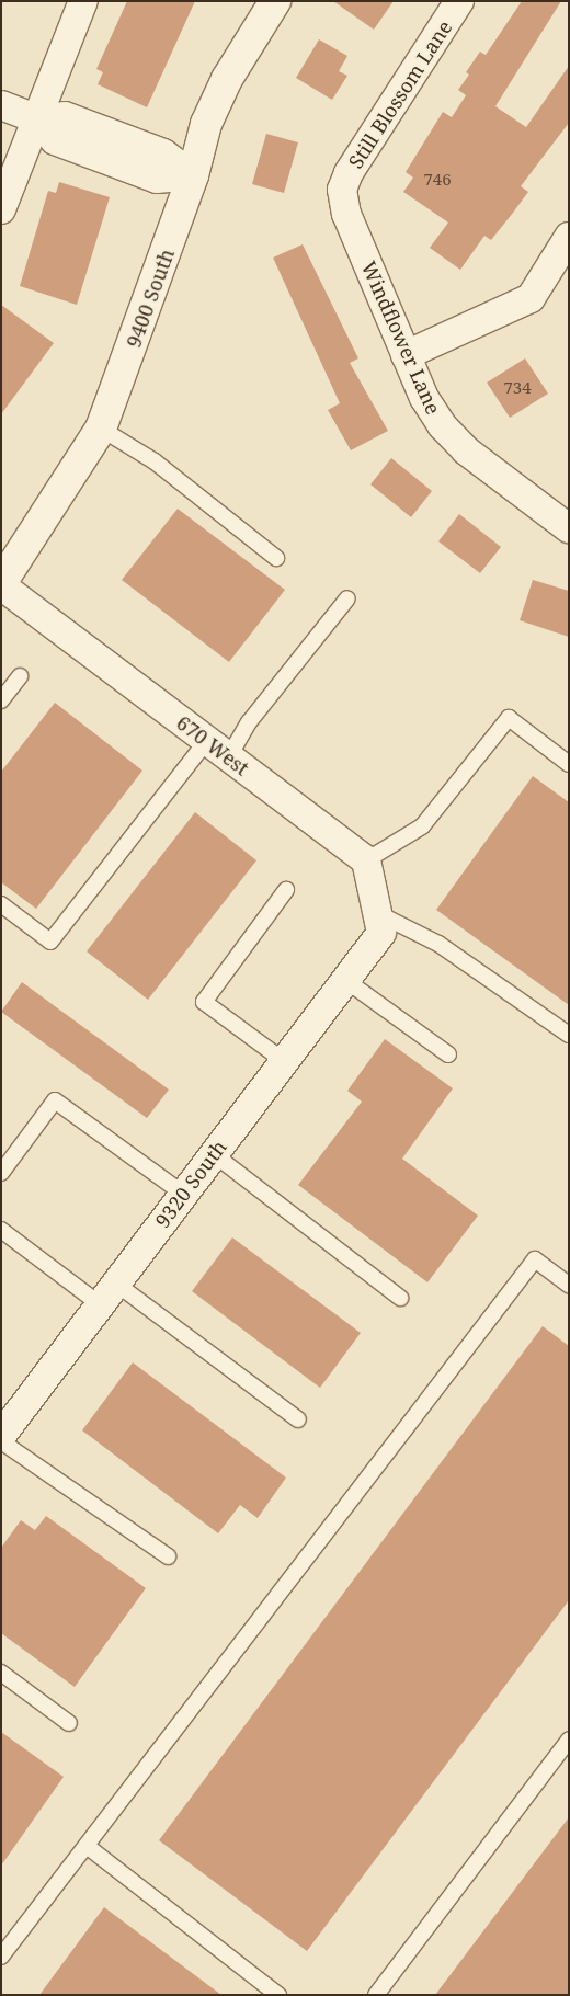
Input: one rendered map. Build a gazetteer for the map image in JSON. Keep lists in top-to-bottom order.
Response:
{
  "streets": {
    "street": [
      "Still Blossom Lane",
      "9400 South",
      "Windflower Lane",
      "670 West",
      "9320 South"
    ]
  },
  "crossings": [
    ["Still Blossom Lane", "Windflower Lane"],
    ["9400 South", "670 West"]
  ],
  "house_numbers": ["746", "734"]
}
